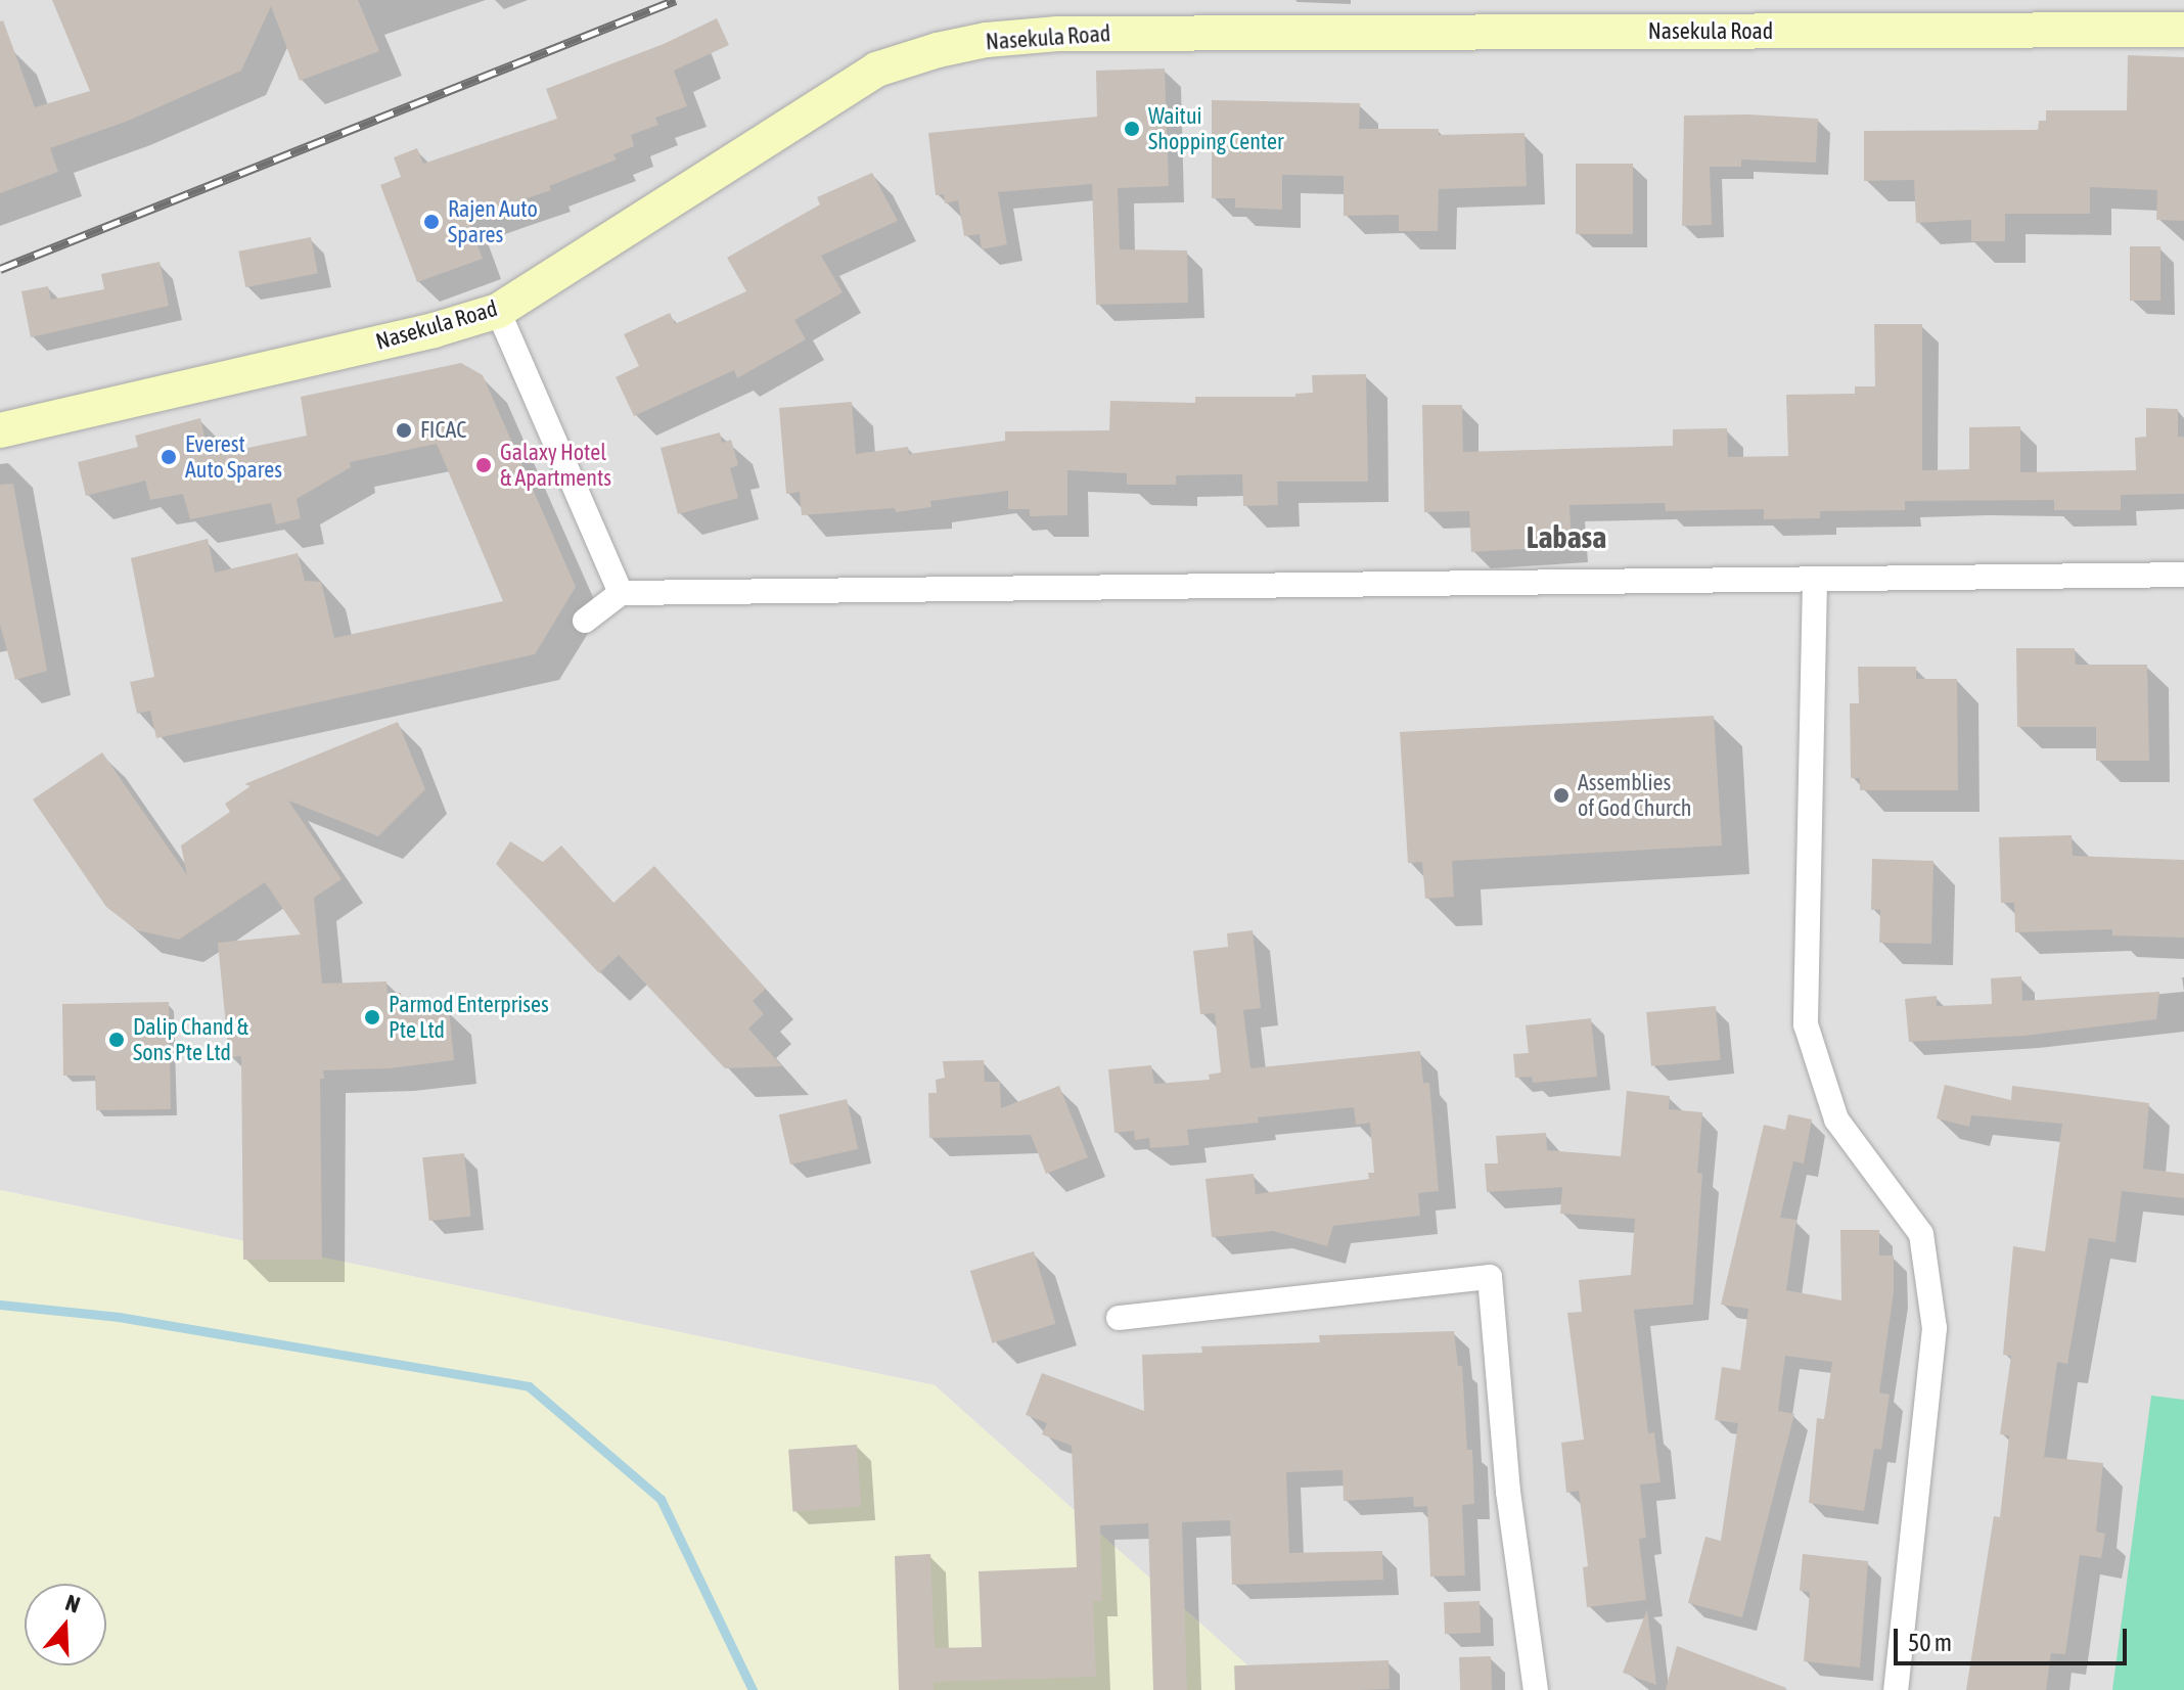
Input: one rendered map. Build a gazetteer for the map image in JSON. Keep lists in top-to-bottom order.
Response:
{
  "streets": {
    "main road": ["Nasekula Road"]
  },
  "districts": ["Labasa"],
  "places": [
    "Waitui Shopping Center",
    "Rajen Auto Spares",
    "FICAC",
    "Everest Auto Spares",
    "Galaxy Hotel & Apartments",
    "Assemblies of God Church",
    "Parmod Enterprises Pte Ltd",
    "Dalip Chand & Sons Pte Ltd"
  ],
  "scale_bar": "50 m",
  "north": "top"
}
